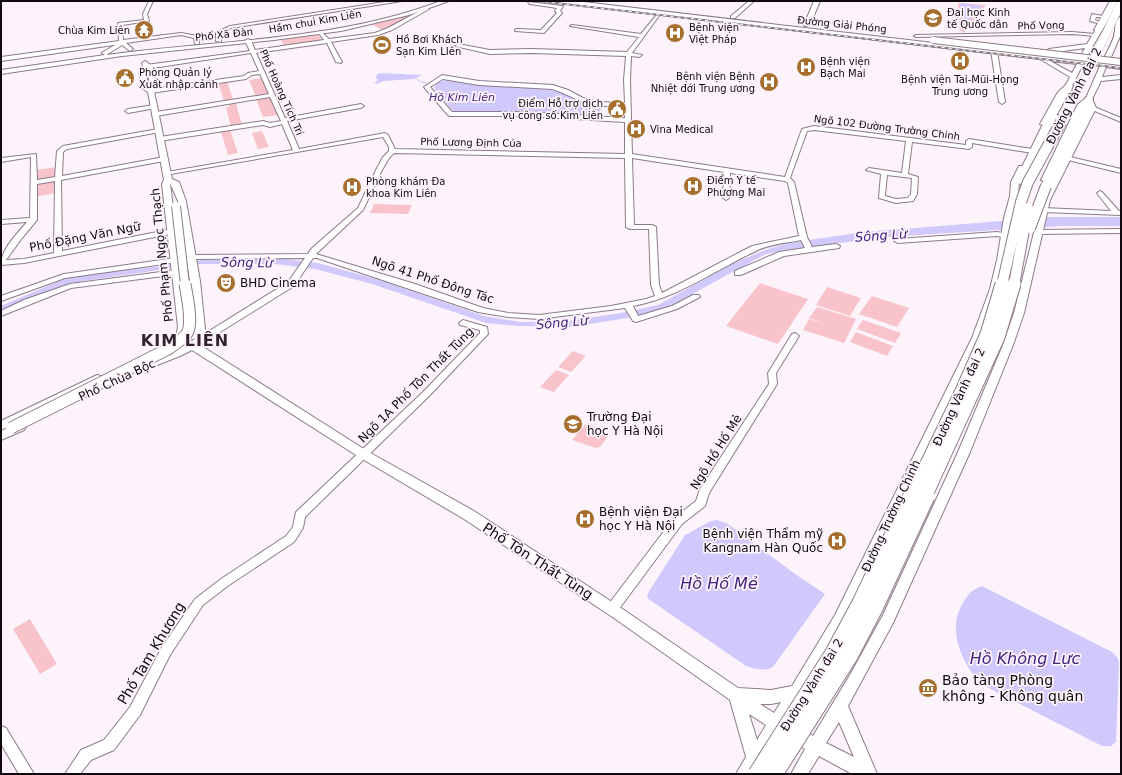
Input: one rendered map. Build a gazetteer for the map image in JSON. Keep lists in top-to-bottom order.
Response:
{
  "streets": {
    "highway": ["Đường Vành đai 2"],
    "main road": [
      "Hầm chui Kim Liên",
      "Đường Giải Phóng",
      "Phố Xã Đàn",
      "Phố Phạm Ngọc Thạch",
      "Phố Chùa Bộc",
      "Đường Trường Chinh",
      "Phố Tôn Thất Tùng"
    ],
    "street": [
      "Phố Vọng",
      "Phố Hoàng Tích Trí",
      "Ngõ 102 Đường Trường Chinh",
      "Phố Lương Định Của",
      "Phố Đặng Văn Ngữ",
      "Ngõ 41 Phố Đông Tác",
      "Ngõ 1A Phố Tôn Thất Tùng",
      "Ngõ Hồ Hố Mẻ",
      "Phố Tam Khương"
    ]
  },
  "crossings": [
    ["Hầm chui Kim Liên", "Phố Xã Đàn"],
    ["Đường Giải Phóng", "Phố Vọng"],
    ["Đường Giải Phóng", "Đường Trường Chinh"],
    ["Phố Vọng", "Đường Trường Chinh"],
    ["Phố Xã Đàn", "Phố Hoàng Tích Trí"],
    ["Phố Xã Đàn", "Phố Phạm Ngọc Thạch"],
    ["Đường Vành đai 2", "Đường Trường Chinh"],
    ["Ngõ 102 Đường Trường Chinh", "Phố Lương Định Của"],
    ["Ngõ 102 Đường Trường Chinh", "Đường Trường Chinh"],
    ["Phố Đặng Văn Ngữ", "Phố Phạm Ngọc Thạch"],
    ["Phố Phạm Ngọc Thạch", "Ngõ 41 Phố Đông Tác"],
    ["Phố Phạm Ngọc Thạch", "Phố Chùa Bộc"],
    ["Phố Phạm Ngọc Thạch", "Phố Tôn Thất Tùng"],
    ["Phố Chùa Bộc", "Phố Tôn Thất Tùng"],
    ["Ngõ 1A Phố Tôn Thất Tùng", "Phố Tôn Thất Tùng"],
    ["Ngõ 1A Phố Tôn Thất Tùng", "Phố Tam Khương"],
    ["Ngõ Hồ Hố Mẻ", "Phố Tôn Thất Tùng"],
    ["Đường Trường Chinh", "Phố Tôn Thất Tùng"],
    ["Phố Tôn Thất Tùng", "Phố Tam Khương"]
  ],
  "districts": ["KIM LIÊN"],
  "water": [
    "Hồ Kim Liên",
    "Sông Lừ",
    "Hồ Hố Mẻ",
    "Hồ Không Lực"
  ],
  "places": {
    "school or university": ["Đại học Kinh tế Quốc dân", "Trường Đại học Y Hà Nội"],
    "temple": ["Chùa Kim Liên"],
    "hospital": [
      "Bệnh viện Việt Pháp",
      "Bệnh viện Tai-Mũi-Họng Trung ương",
      "Bệnh viện Bạch Mai",
      "Bệnh viện Bệnh Nhiệt đới Trung ương",
      "Vina Medical",
      "Điểm Y tế Phương Mai",
      "Phòng khám Đa khoa Kim Liên",
      "Bệnh viện Đại học Y Hà Nội",
      "Bệnh viện Thẩm mỹ Kangnam Hàn Quốc"
    ],
    "sports": ["Hồ Bơi Khách Sạn Kim LIên"],
    "public building": ["Phòng Quản lý Xuất nhập cảnh", "Điểm Hỗ trợ dịch vụ công số Kim Liên"],
    "theatre": ["BHD Cinema"],
    "museum": ["Bảo tàng Phòng không - Không quân"]
  }
}
